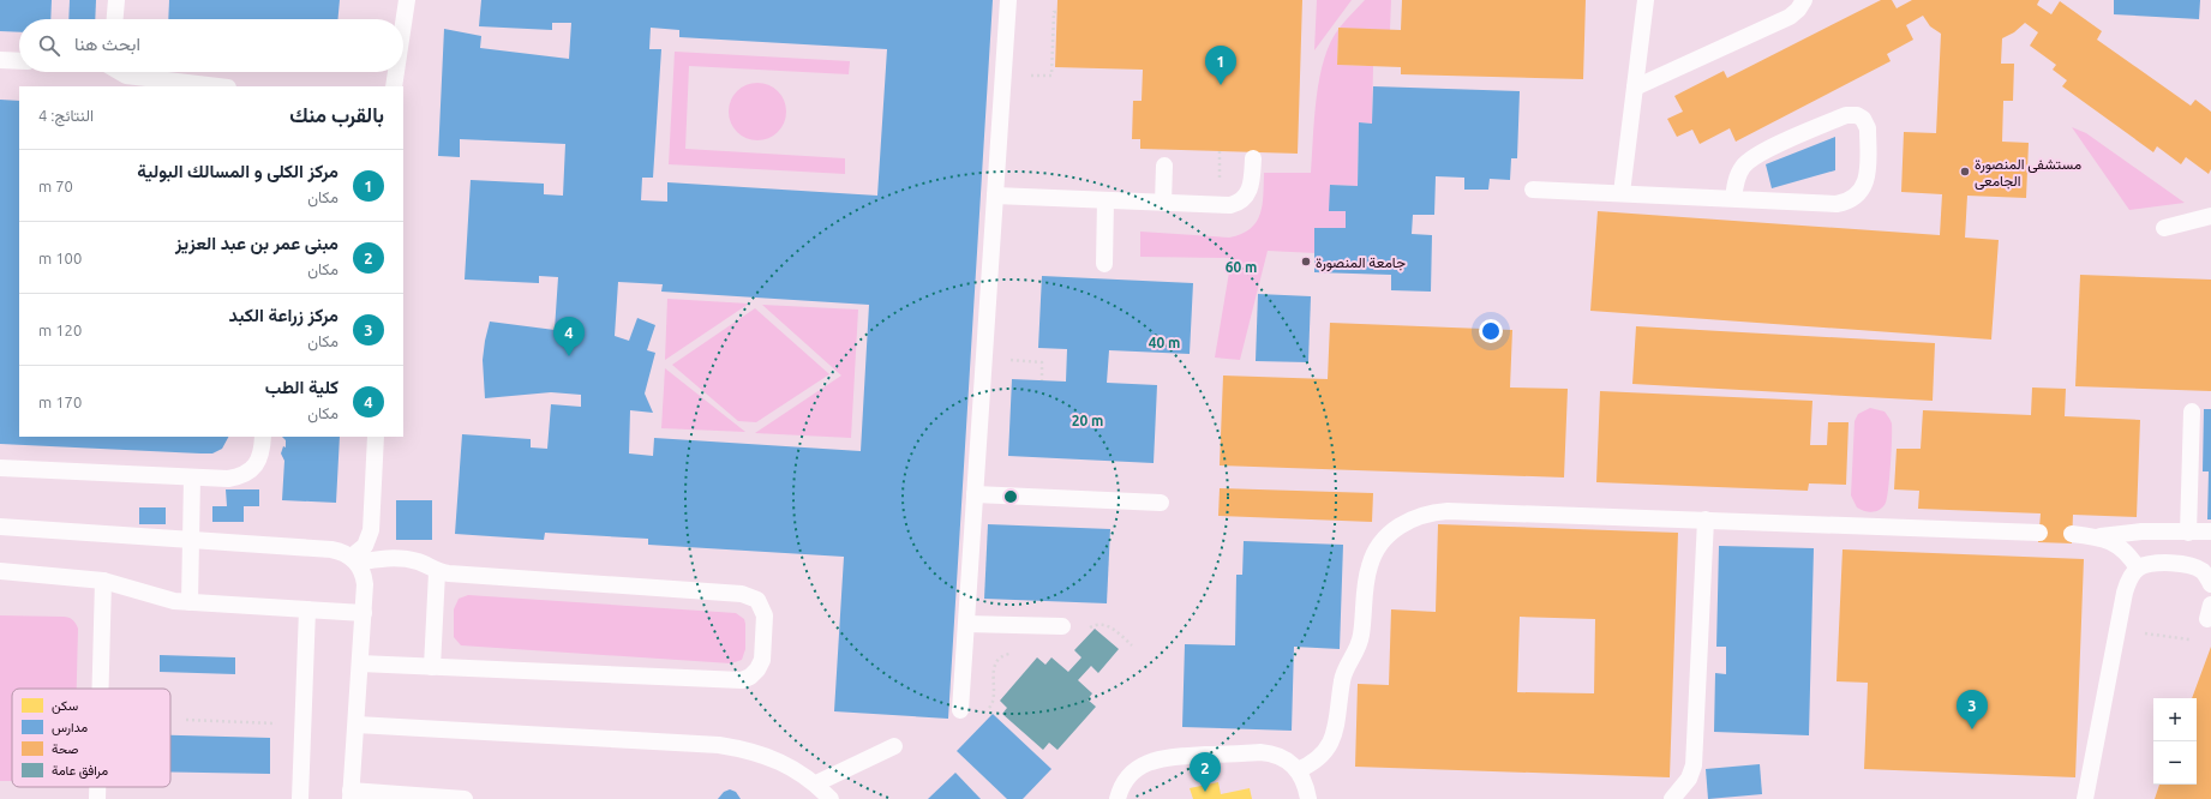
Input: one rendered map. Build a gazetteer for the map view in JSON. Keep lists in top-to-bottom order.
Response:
{
  "places": ["مستشفى المنصورة الجامعى", "جامعة المنصورة"],
  "legend": [
    "سكن",
    "مدارس",
    "صحة",
    "مرافق عامة"
  ],
  "page": {
    "search": "ابحث هنا",
    "pins": [
      "1",
      "4",
      "3",
      "2"
    ],
    "heading": ["بالقرب منك", "النتائج: 4"],
    "list": [
      {
        "mark": "1",
        "name": "مركز الكلى و المسالك البولية",
        "note": "مكان",
        "value": "70 m"
      },
      {
        "mark": "2",
        "name": "مبنى عمر بن عبد العزيز",
        "note": "مكان",
        "value": "100 m"
      },
      {
        "mark": "3",
        "name": "مركز زراعة الكبد",
        "note": "مكان",
        "value": "120 m"
      },
      {
        "mark": "4",
        "name": "كلية الطب",
        "note": "مكان",
        "value": "170 m"
      }
    ],
    "map_buttons": ["+", "−"]
  },
  "rings": ["60 m", "40 m", "20 m"]
}
